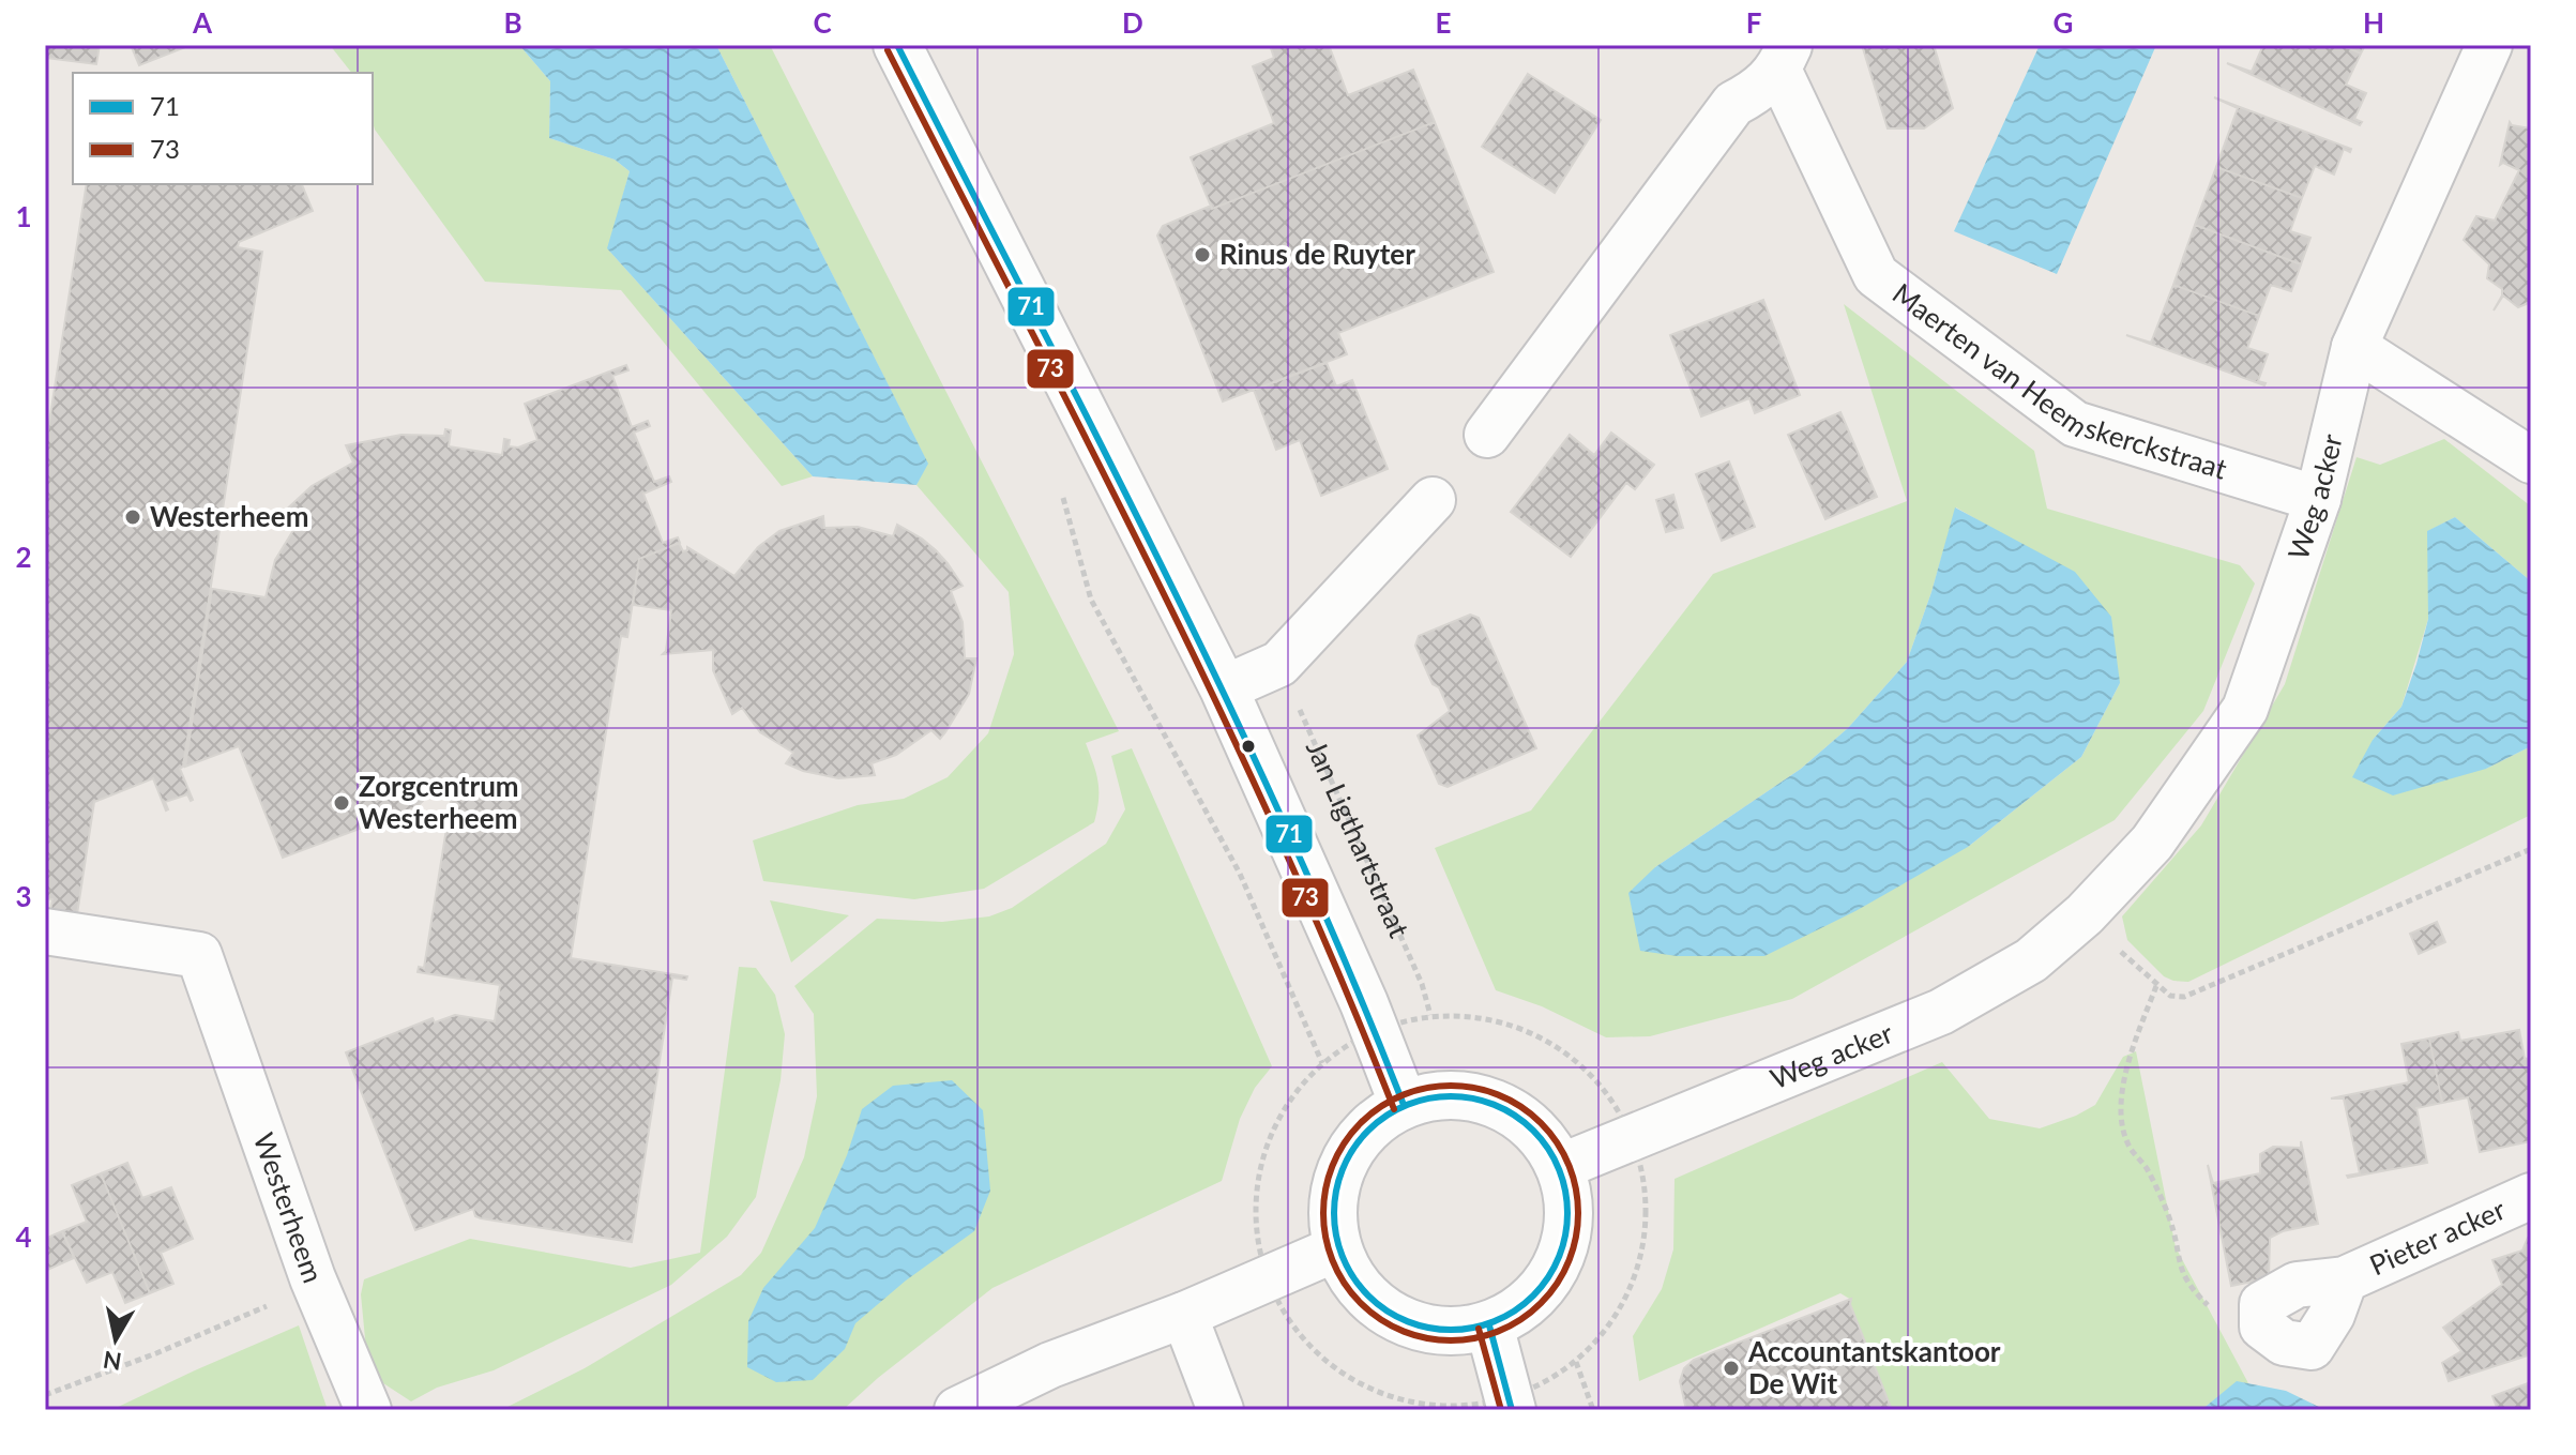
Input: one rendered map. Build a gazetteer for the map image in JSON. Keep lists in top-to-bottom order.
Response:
{
  "streets": {
    "street": [
      "Maerten van Heemskerckstraat",
      "Weg acker",
      "Westerheem",
      "Pieter acker"
    ],
    "path": ["Jan Ligthartstraat"]
  },
  "crossings": [
    ["Maerten van Heemskerckstraat", "Weg acker"]
  ],
  "places": [
    "Rinus de Ruyter",
    "Westerheem",
    "Zorgcentrum Westerheem",
    "Accountantskantoor De Wit"
  ],
  "lines": ["transit line 71", "transit line 73"],
  "legend": ["71", "73"],
  "north": "bottom",
  "grid": {
    "columns": [
      "A",
      "B",
      "C",
      "D",
      "E",
      "F",
      "G",
      "H"
    ],
    "rows": [
      "1",
      "2",
      "3",
      "4"
    ]
  }
}
